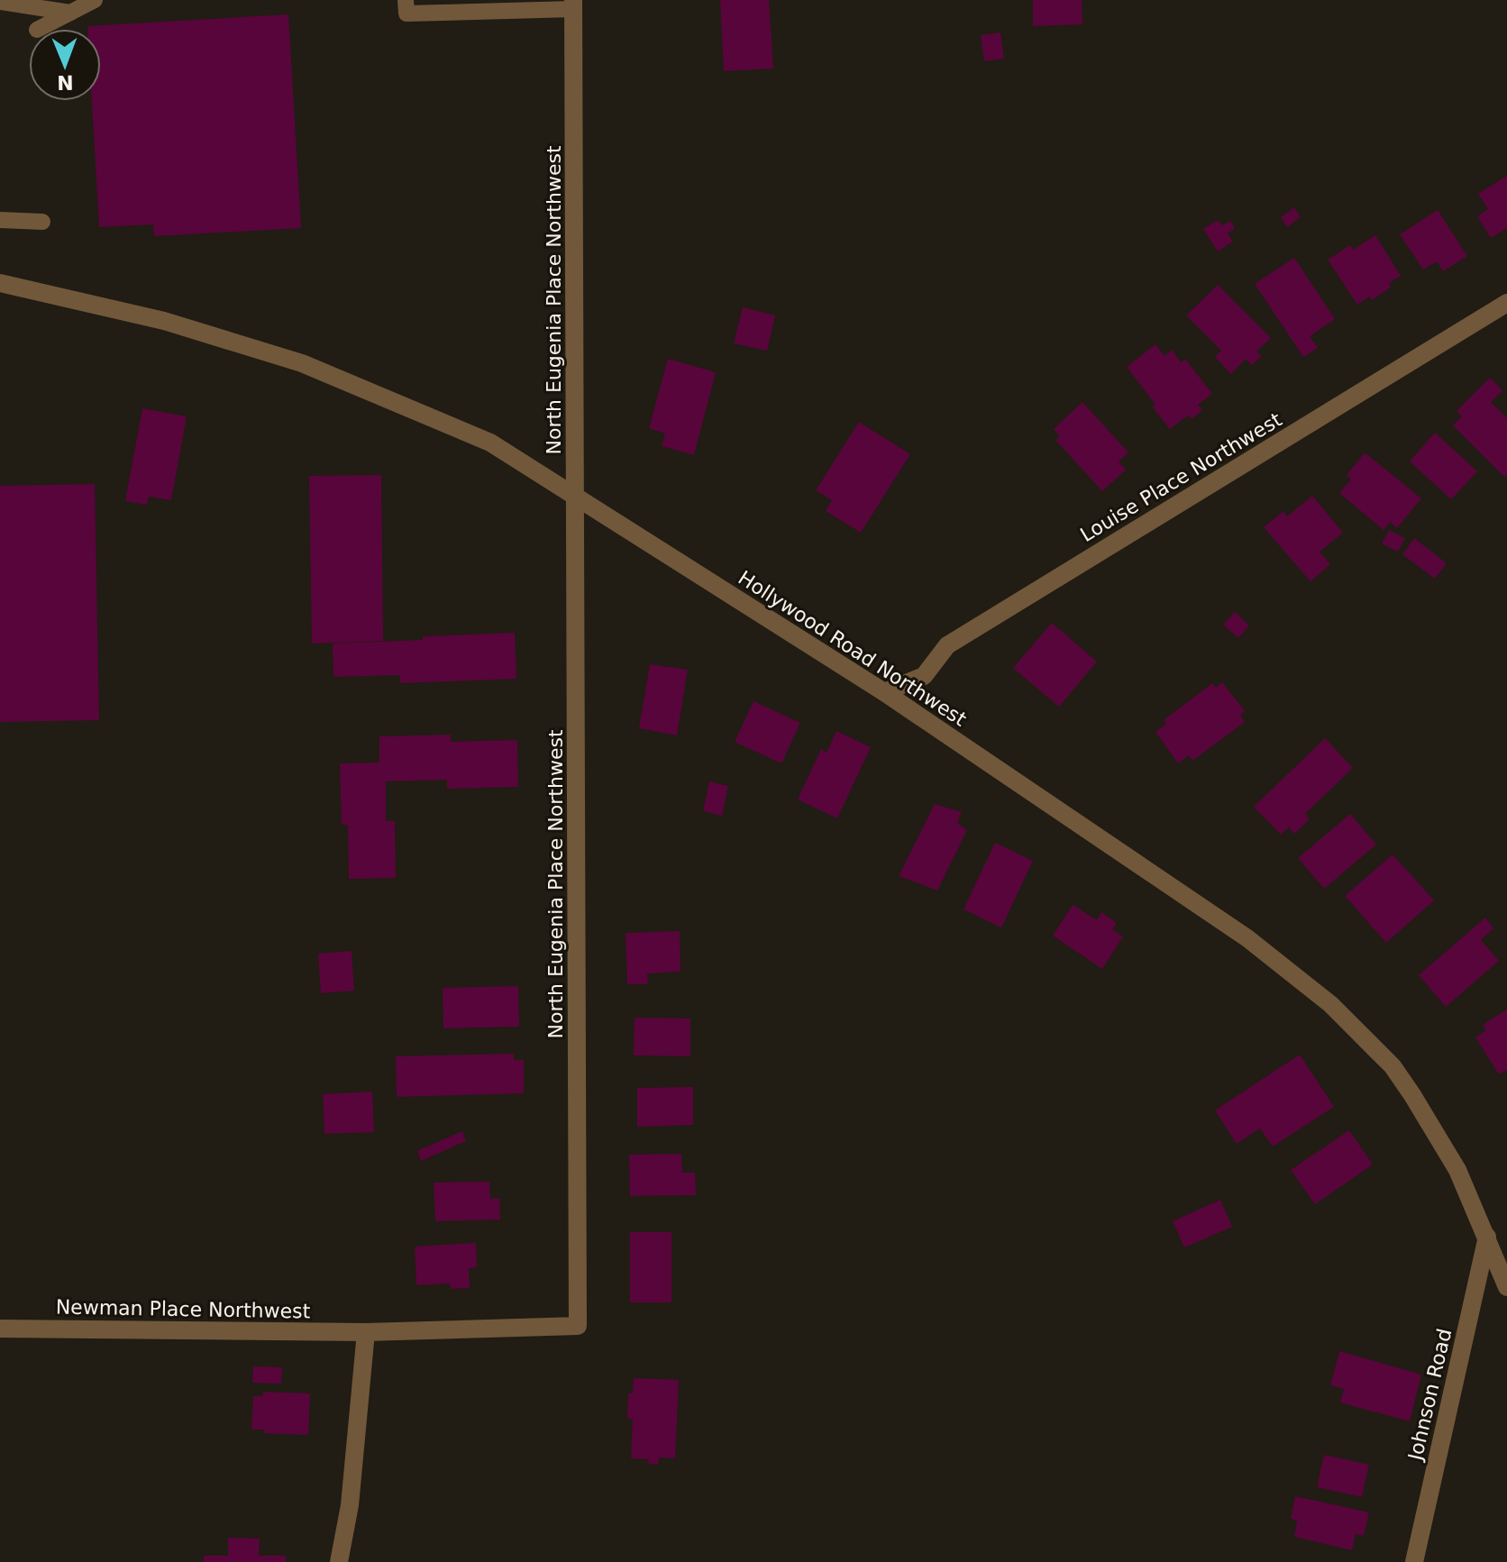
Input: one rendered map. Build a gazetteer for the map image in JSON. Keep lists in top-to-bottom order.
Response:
{
  "streets": {
    "street": [
      "North Eugenia Place Northwest",
      "Louise Place Northwest",
      "Hollywood Road Northwest",
      "Newman Place Northwest",
      "Johnson Road"
    ]
  },
  "crossings": [
    ["North Eugenia Place Northwest", "Hollywood Road Northwest"],
    ["North Eugenia Place Northwest", "Newman Place Northwest"],
    ["Louise Place Northwest", "Hollywood Road Northwest"],
    ["Hollywood Road Northwest", "Johnson Road"]
  ],
  "north": "bottom"
}
